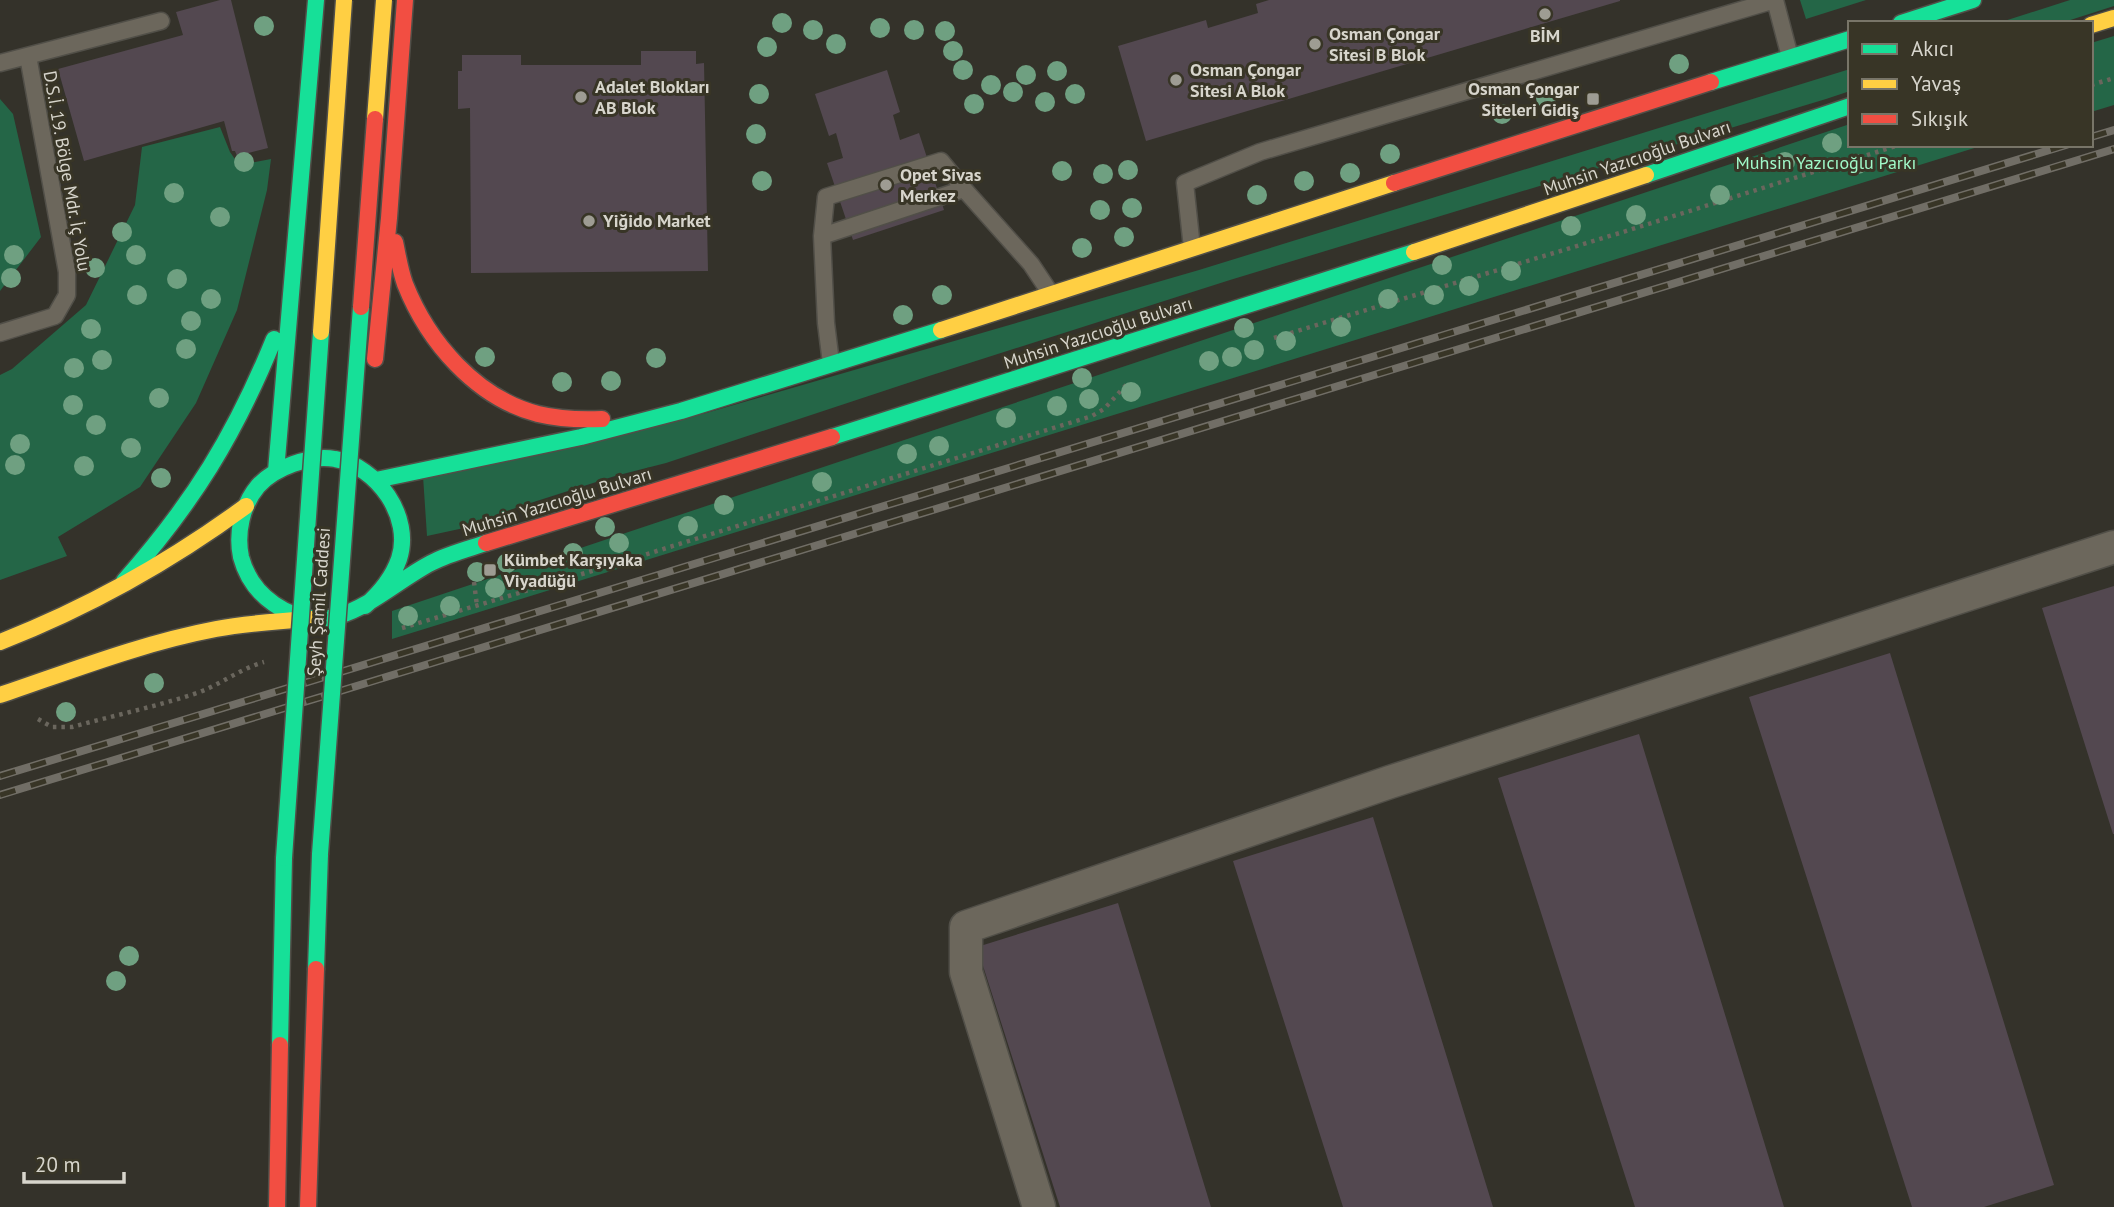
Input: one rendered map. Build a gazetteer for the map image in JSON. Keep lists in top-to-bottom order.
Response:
{
  "streets": {
    "main road": ["Muhsin Yazıcıoğlu Bulvarı", "Şeyh Şamil Caddesi"],
    "lane": ["D.S.İ. 19. Bölge Mdr. İç Yolu"]
  },
  "parks": ["Muhsin Yazıcıoğlu Parkı"],
  "places": {
    "other": [
      "BİM",
      "Osman Çongar Sitesi B Blok",
      "Osman Çongar Sitesi A Blok",
      "Adalet Blokları AB Blok",
      "Opet Sivas Merkez",
      "Yiğido Market"
    ],
    "transit": ["Osman Çongar Siteleri Gidiş", "Kümbet Karşıyaka Viyadüğü"]
  },
  "legend": ["Akıcı", "Yavaş", "Sıkışık"],
  "scale_bar": "20 m"
}
